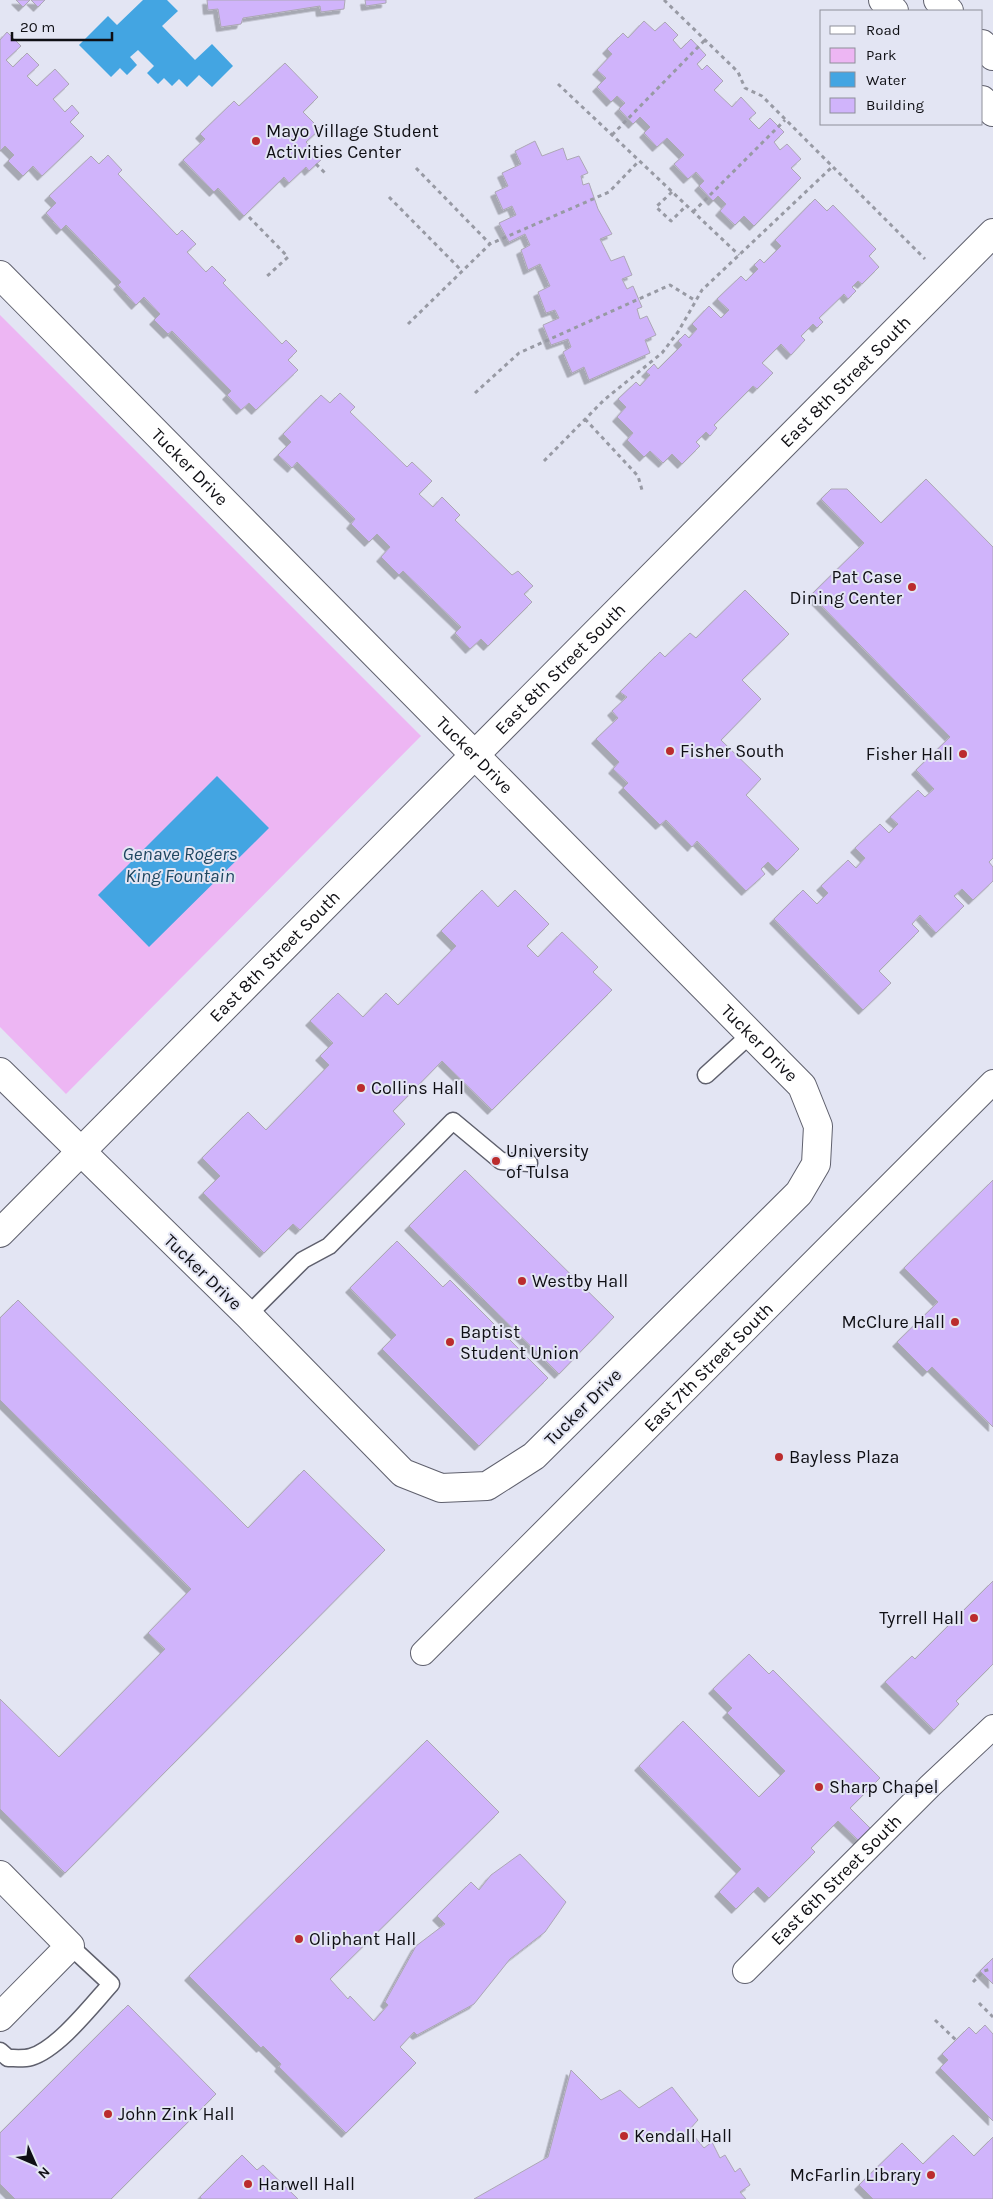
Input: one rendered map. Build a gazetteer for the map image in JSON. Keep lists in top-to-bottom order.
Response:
{
  "streets": {
    "street": [
      "East 8th Street South",
      "Tucker Drive",
      "East 7th Street South",
      "East 6th Street South"
    ]
  },
  "crossings": [
    ["East 8th Street South", "Tucker Drive"]
  ],
  "water": ["Genave Rogers King Fountain"],
  "places": [
    "Mayo Village Student Activities Center",
    "Pat Case Dining Center",
    "Fisher South",
    "Fisher Hall",
    "Collins Hall",
    "University of Tulsa",
    "Westby Hall",
    "McClure Hall",
    "Baptist Student Union",
    "Bayless Plaza",
    "Tyrrell Hall",
    "Sharp Chapel",
    "Oliphant Hall",
    "John Zink Hall",
    "Kendall Hall",
    "McFarlin Library",
    "Harwell Hall"
  ],
  "legend": [
    "Road",
    "Park",
    "Water",
    "Building"
  ],
  "scale_bar": "20 m",
  "north": "bottom right"
}
